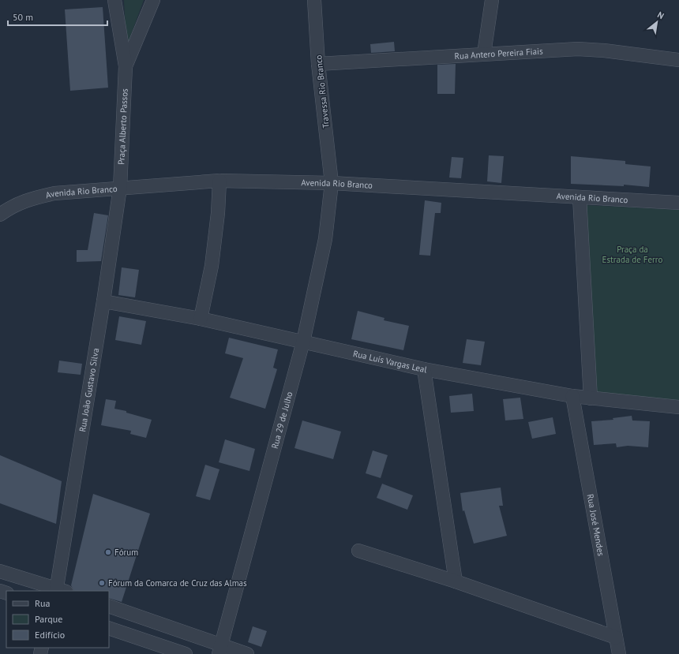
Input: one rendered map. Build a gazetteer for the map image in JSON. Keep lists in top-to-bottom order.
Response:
{
  "streets": {
    "street": [
      "Rua Antero Pereira Fiais",
      "Travessa Rio Branco",
      "Praça Alberto Passos",
      "Avenida Rio Branco",
      "Rua Luís Vargas Leal",
      "Rua João Gustavo Silva",
      "Rua 29 de Julho",
      "Rua José Mendes"
    ]
  },
  "crossings": [
    ["Rua Antero Pereira Fiais", "Travessa Rio Branco"],
    ["Travessa Rio Branco", "Avenida Rio Branco"],
    ["Travessa Rio Branco", "Rua 29 de Julho"],
    ["Praça Alberto Passos", "Avenida Rio Branco"],
    ["Praça Alberto Passos", "Rua João Gustavo Silva"],
    ["Avenida Rio Branco", "Rua João Gustavo Silva"],
    ["Avenida Rio Branco", "Rua 29 de Julho"],
    ["Rua Luís Vargas Leal", "Rua João Gustavo Silva"],
    ["Rua Luís Vargas Leal", "Rua 29 de Julho"],
    ["Rua Luís Vargas Leal", "Rua José Mendes"]
  ],
  "parks": ["Praça da Estrada de Ferro"],
  "places": ["Fórum", "Fórum da Comarca de Cruz das Almas"],
  "legend": ["Rua", "Parque", "Edifício"],
  "scale_bar": "50 m",
  "north": "top right"
}
